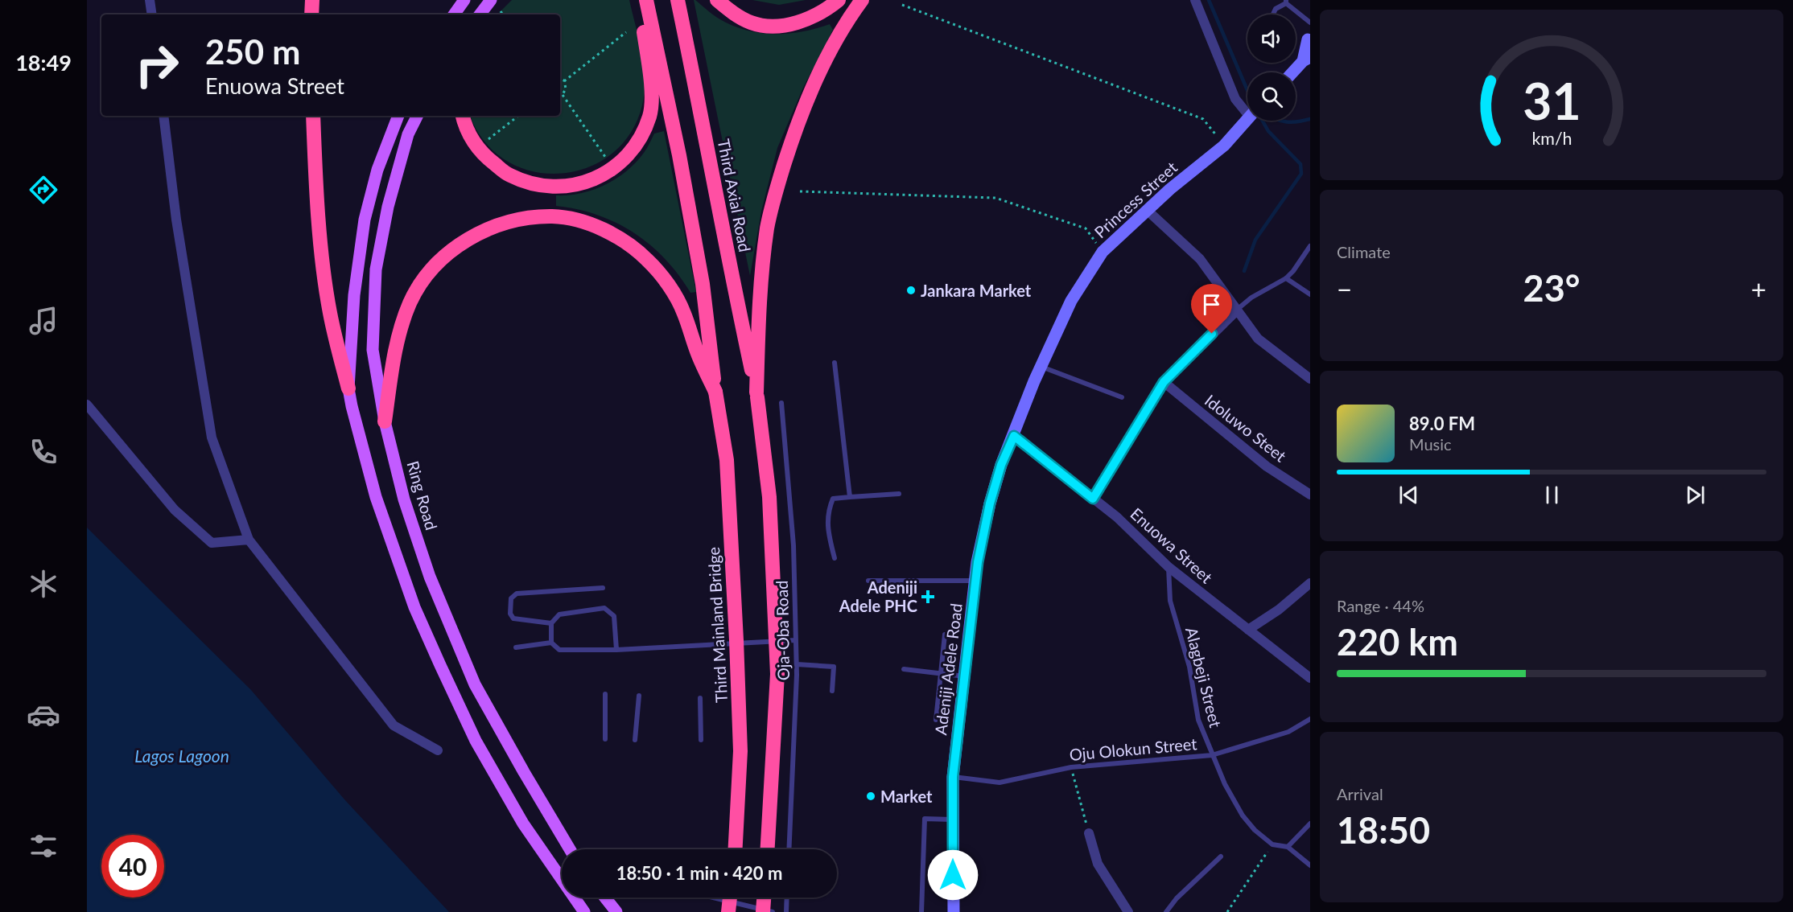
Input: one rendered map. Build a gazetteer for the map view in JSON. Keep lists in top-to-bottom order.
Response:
{
  "streets": {
    "highway": ["Third Axial Road", "Third Mainland Bridge"],
    "main road": ["Ring Road"],
    "street": [
      "Princess Street",
      "Idoluwo Steet",
      "Enuowa Street",
      "Adeniji Adele Road"
    ],
    "lane": ["Oja-Oba Road", "Alagbeji Street", "Oju Olokun Street"]
  },
  "crossings": [
    ["Princess Street", "Enuowa Street"],
    ["Princess Street", "Adeniji Adele Road"],
    ["Enuowa Street", "Adeniji Adele Road"],
    ["Enuowa Street", "Alagbeji Street"],
    ["Adeniji Adele Road", "Oju Olokun Street"],
    ["Alagbeji Street", "Oju Olokun Street"]
  ],
  "water": ["Lagos Lagoon"],
  "places": {
    "other": ["Jankara Market", "Market"],
    "health": ["Adeniji Adele PHC"]
  },
  "page": {
    "tabs": "18:49",
    "turn": ["250 m", "Enuowa Street"],
    "tile": [
      "Climate",
      ["Range · 44%", "220 km"],
      ["Arrival", "18:50"]
    ],
    "heat": ["−", "23°", "+"],
    "song": ["89.0 FM", "Music"],
    "limit": "40",
    "trip": "18:50 · 1 min · 420 m",
    "gauge": ["31", "km/h"]
  }
}
